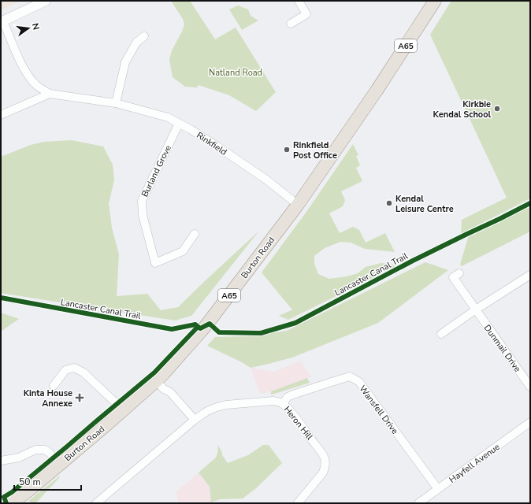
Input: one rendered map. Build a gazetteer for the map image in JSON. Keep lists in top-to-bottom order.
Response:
{
  "streets": {
    "main road": ["A65", "Burton Road"],
    "street": [
      "Rinkfield",
      "Burland Grove",
      "Dunmail Drive",
      "Wansfell Drive",
      "Heron Hill",
      "Hayfell Avenue"
    ],
    "cycle path": ["Lancaster Canal Trail"]
  },
  "crossings": [
    ["Rinkfield", "Burland Grove"],
    ["Rinkfield", "Burton Road"],
    ["Wansfell Drive", "Heron Hill"],
    ["Wansfell Drive", "Hayfell Avenue"]
  ],
  "parks": ["Natland Road"],
  "places": {
    "other": ["Kirkbie Kendal School", "Rinkfield Post Office", "Kendal Leisure Centre"],
    "health": ["Kinta House Annexe"]
  },
  "scale_bar": "50 m",
  "north": "right"
}
